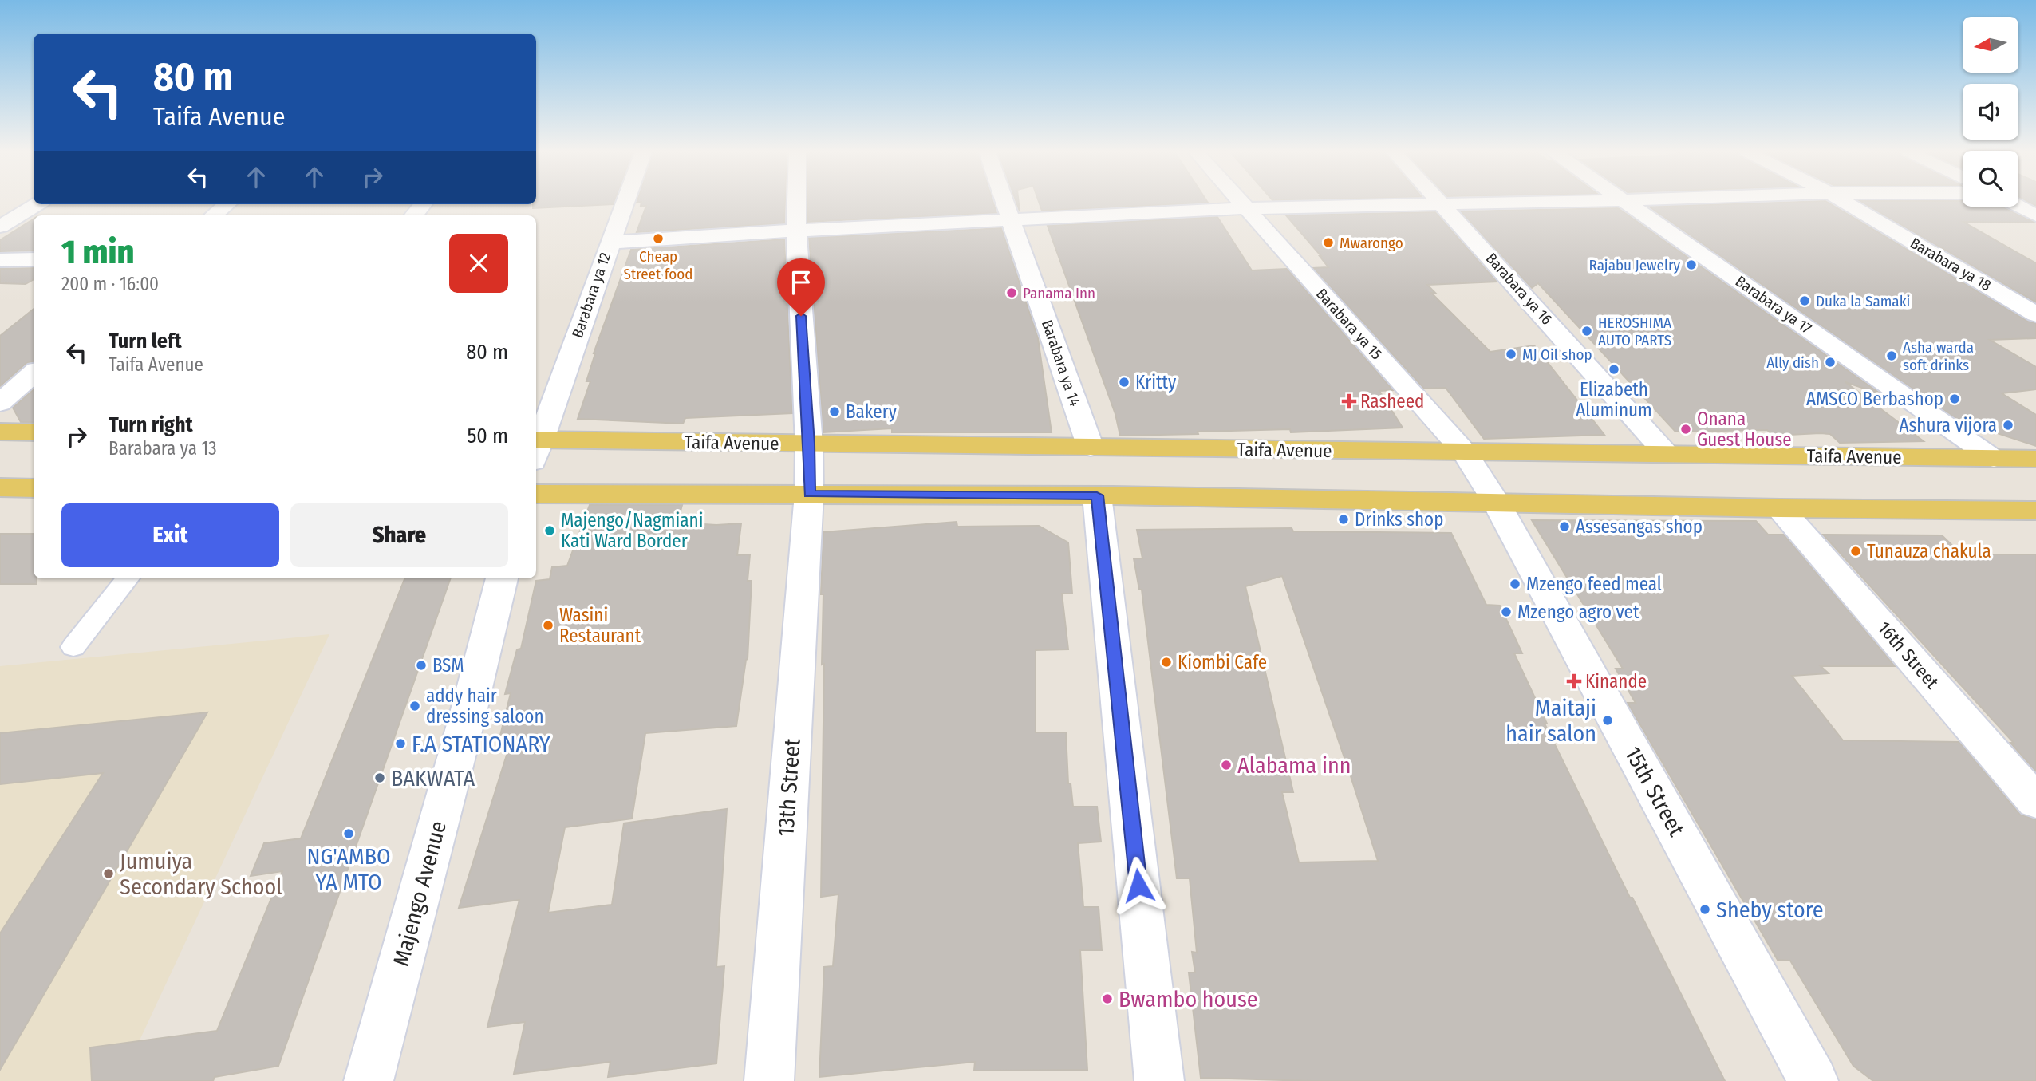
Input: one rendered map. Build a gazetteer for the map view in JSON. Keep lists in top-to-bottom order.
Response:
{
  "streets": {
    "main road": ["Taifa Avenue"],
    "street": [
      "Barabara ya 18",
      "Barabara ya 16",
      "Barabara ya 12",
      "Barabara ya 17",
      "Barabara ya 15",
      "Barabara ya 14",
      "16th Street",
      "13th Street",
      "15th Street",
      "Majengo Avenue"
    ]
  },
  "crossings": [
    ["Barabara ya 16", "Taifa Avenue"],
    ["Barabara ya 12", "Taifa Avenue"],
    ["Barabara ya 17", "Taifa Avenue"],
    ["Barabara ya 15", "Taifa Avenue"],
    ["Barabara ya 15", "15th Street"],
    ["Barabara ya 14", "Taifa Avenue"],
    ["Taifa Avenue", "13th Street"]
  ],
  "places": {
    "other": [
      "Cheap Street food",
      "Mwarongo",
      "Rajabu Jewelry",
      "Panama Inn",
      "Duka la Samaki",
      "HEROSHIMA AUTO PARTS",
      "MJ Oil shop",
      "Asha warda soft drinks",
      "Ally dish",
      "Elizabeth Aluminum",
      "Kritty",
      "AMSCO Berbashop",
      "Bakery",
      "Ashura vijora",
      "Onana Guest House",
      "Drinks shop",
      "Assesangas shop",
      "Majengo/Nagmiani Kati Ward Border",
      "Tunauza chakula",
      "Mzengo feed meal",
      "Mzengo agro vet",
      "Wasini Restaurant",
      "Kiombi Cafe",
      "BSM",
      "addy hair dressing saloon",
      "Maitaji hair salon",
      "F.A STATIONARY",
      "Alabama inn",
      "BAKWATA",
      "NG'AMBO YA MTO",
      "Jumuiya Secondary School",
      "Sheby store",
      "Bwambo house"
    ],
    "health": ["Rasheed", "Kinande"]
  },
  "north": "left",
  "page": {
    "turn": ["80 m", "Taifa Avenue"],
    "heading": ["1 min", "200 m · 16:00"],
    "list": [
      {
        "name": "Turn left",
        "note": "Taifa Avenue",
        "value": "80 m"
      },
      {
        "name": "Turn right",
        "note": "Barabara ya 13",
        "value": "50 m"
      }
    ],
    "buttons": ["Exit", "Share"]
  }
}
